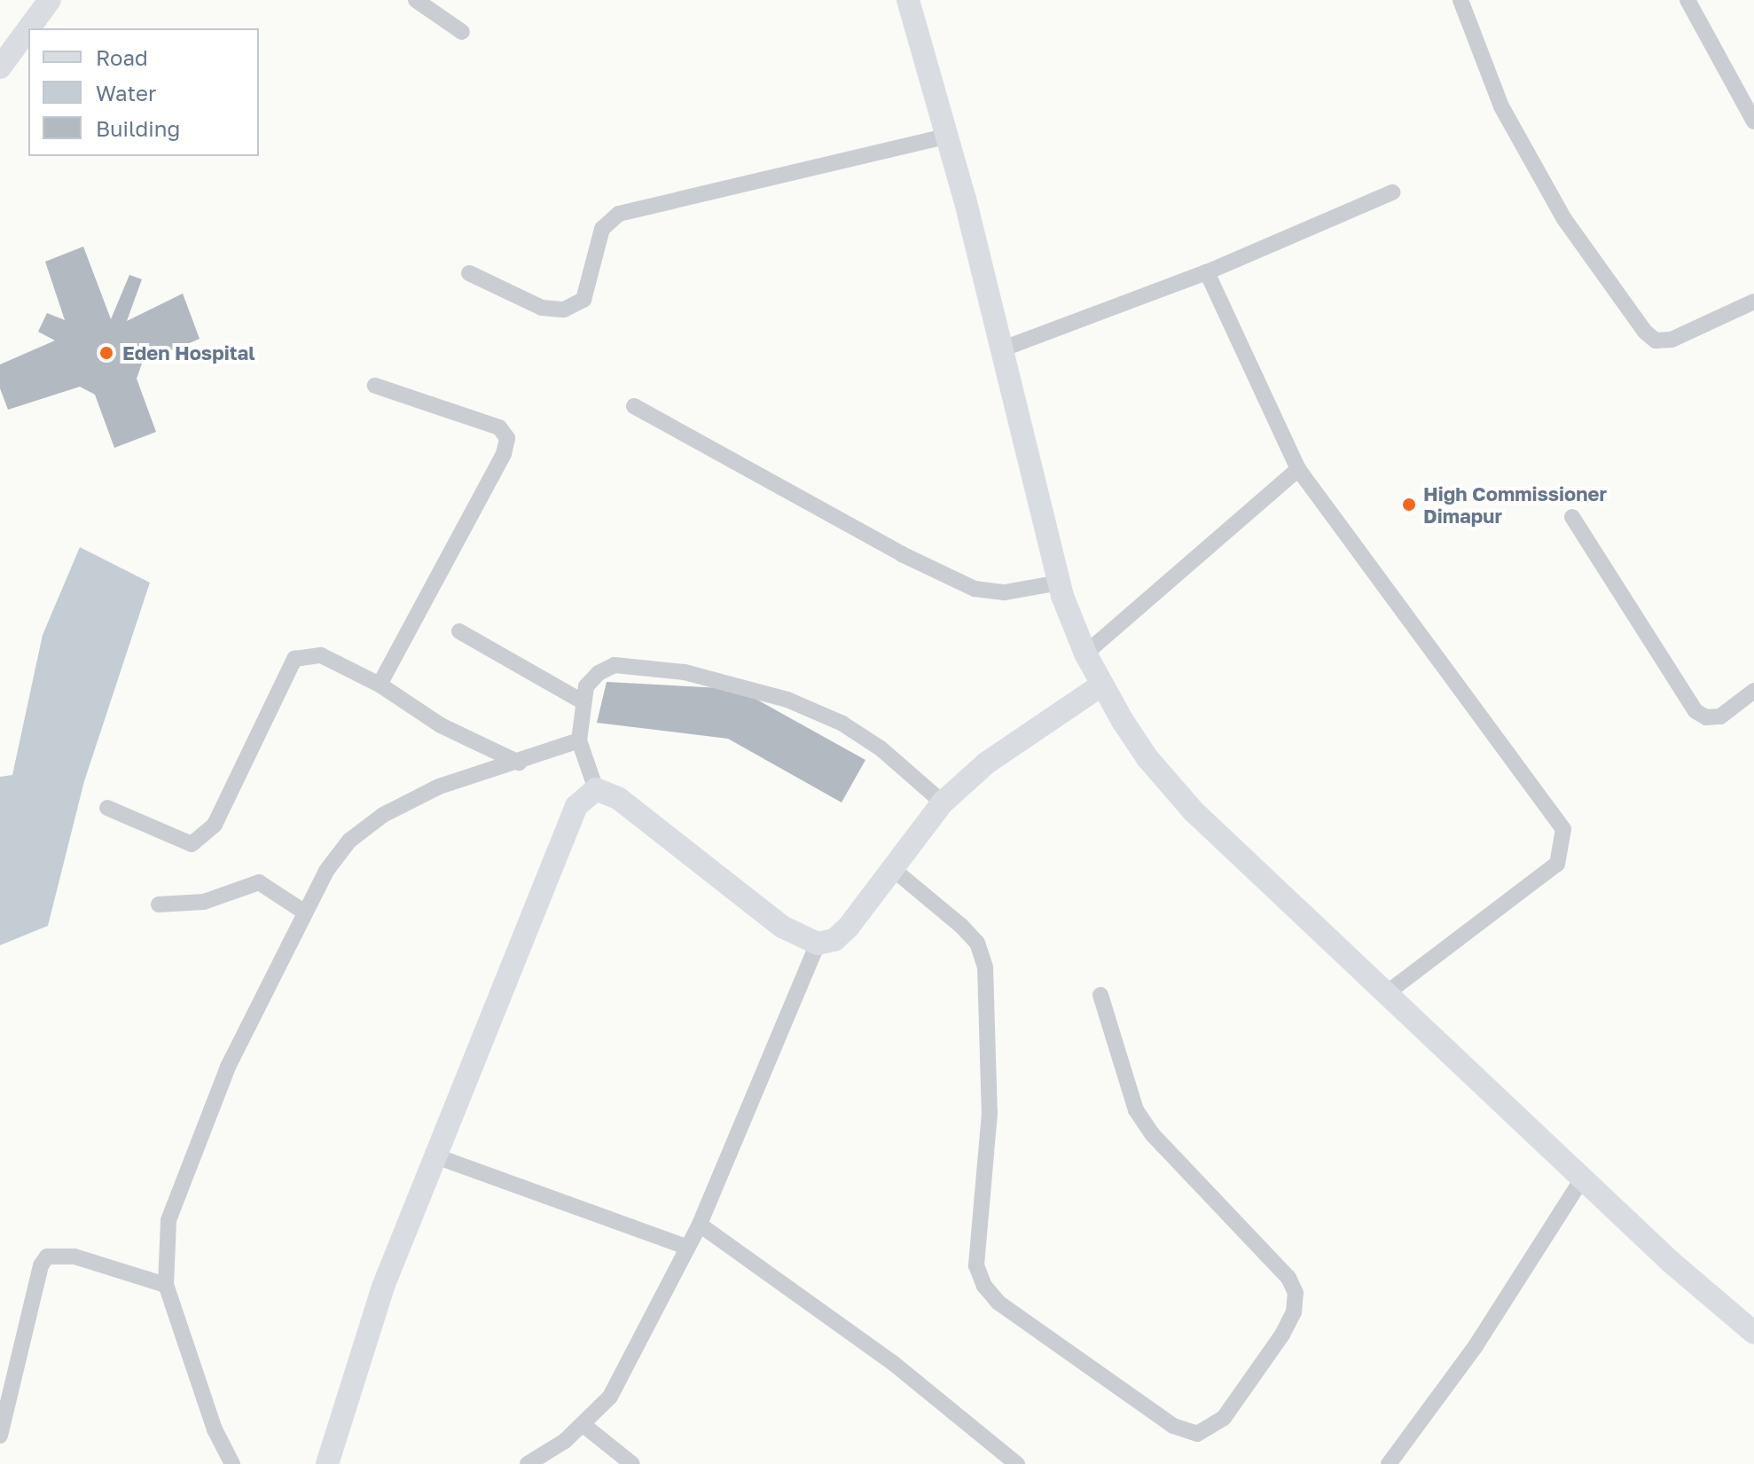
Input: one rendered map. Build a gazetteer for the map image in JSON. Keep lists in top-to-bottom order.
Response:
{
  "places": ["Eden Hospital", "High Commissioner Dimapur"],
  "legend": ["Road", "Water", "Building"]
}
